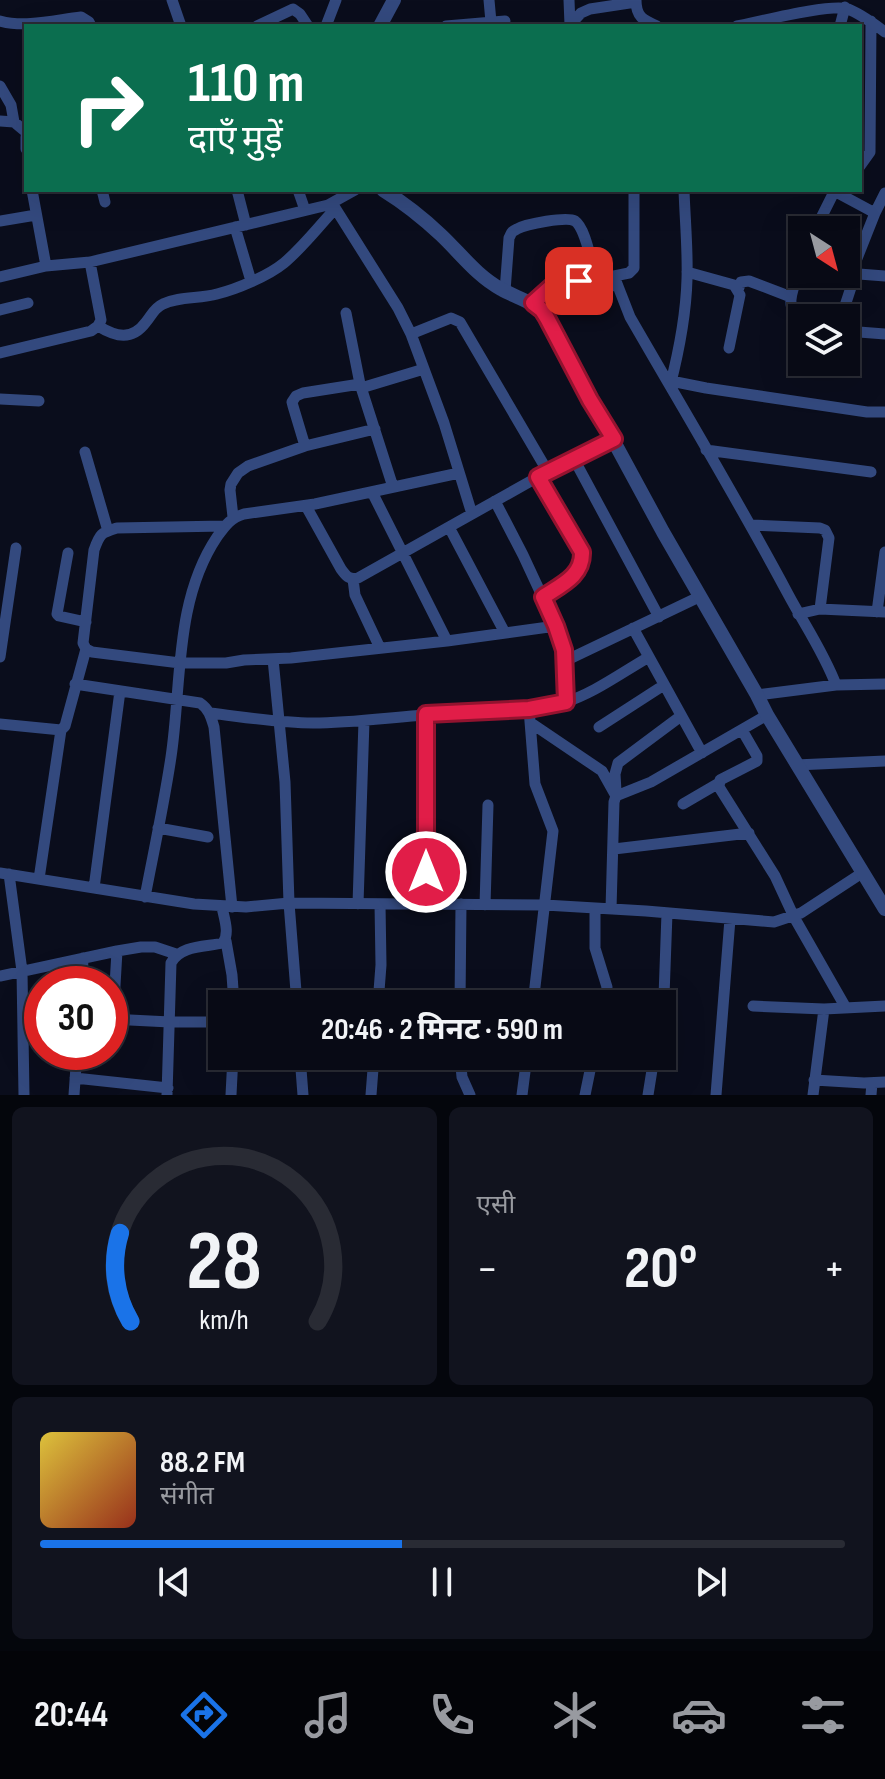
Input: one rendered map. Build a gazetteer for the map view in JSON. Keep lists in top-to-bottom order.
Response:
{
  "north": "bottom right",
  "page": {
    "turn": ["110 m", "दाएँ मुड़ें"],
    "limit": "30",
    "trip": "20:46 · 2 मिनट · 590 m",
    "tile": "एसी",
    "heat": ["−", "20°", "+"],
    "song": ["88.2 FM", "संगीत"],
    "tabs": "20:44",
    "gauge": ["28", "km/h"]
  }
}
